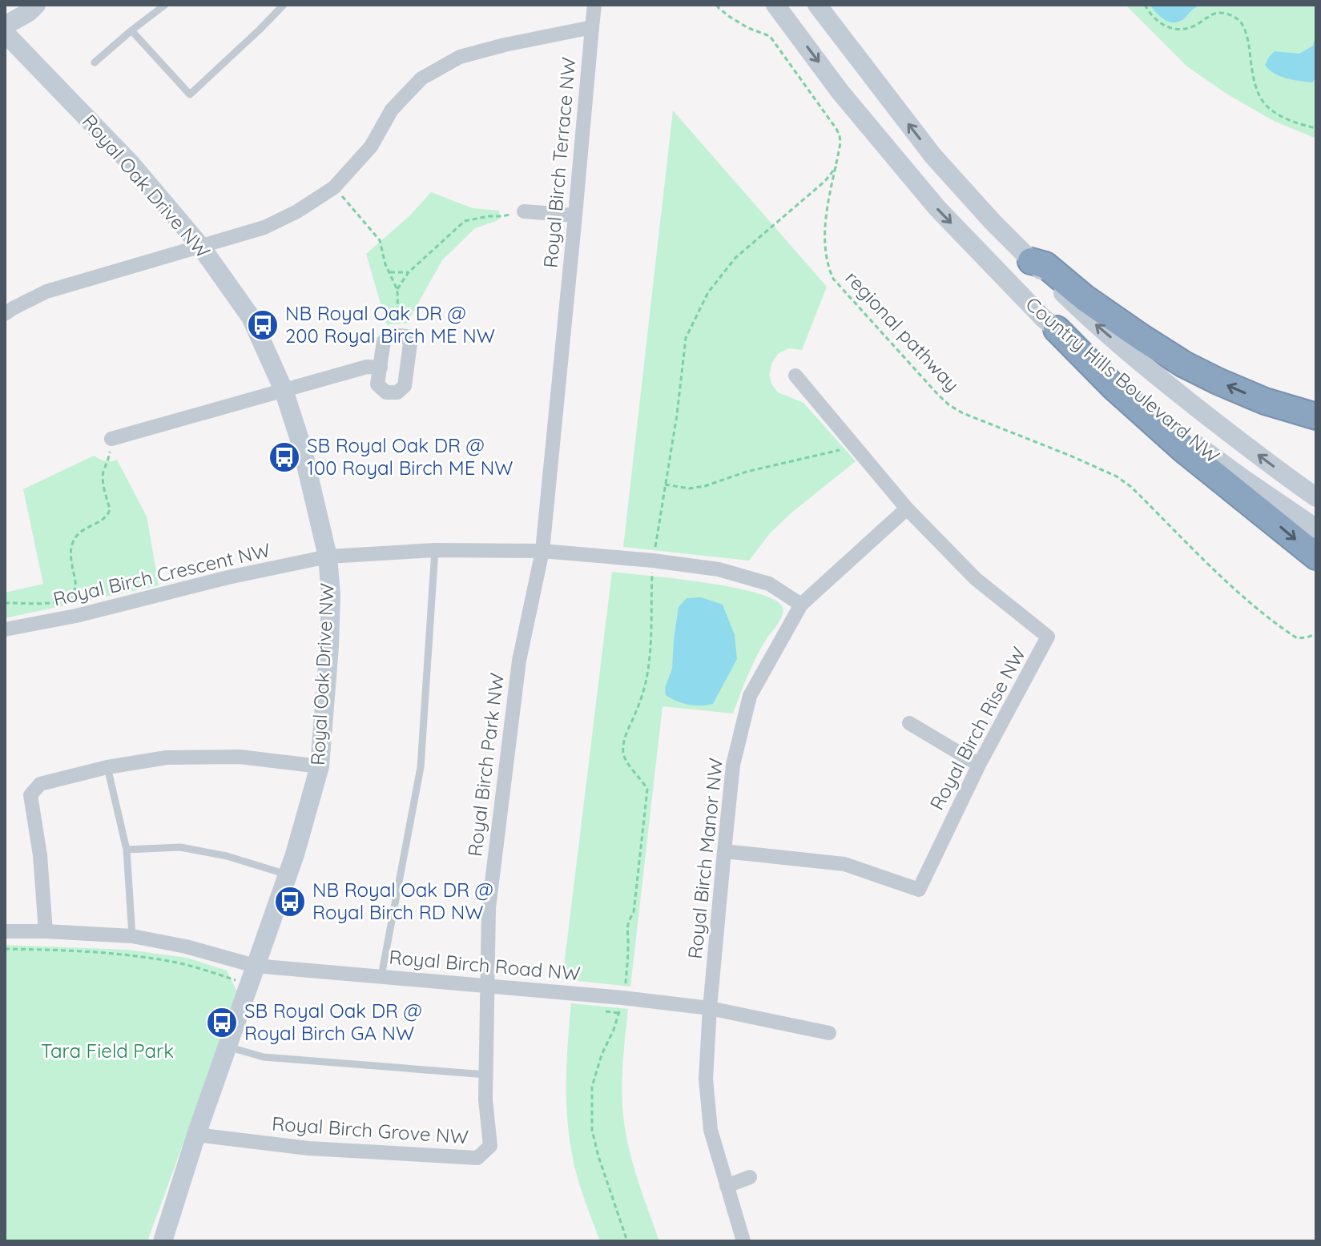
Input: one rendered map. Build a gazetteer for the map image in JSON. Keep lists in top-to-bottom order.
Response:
{
  "streets": {
    "main road": ["Royal Oak Drive NW", "Country Hills Boulevard NW"],
    "street": [
      "Royal Birch Terrace NW",
      "Royal Birch Crescent NW",
      "Royal Birch Rise NW",
      "Royal Birch Park NW",
      "Royal Birch Manor NW",
      "Royal Birch Road NW",
      "Royal Birch Grove NW"
    ],
    "path": ["regional pathway"]
  },
  "crossings": [
    ["Royal Birch Terrace NW", "Royal Oak Drive NW"],
    ["Royal Birch Terrace NW", "Royal Birch Park NW"],
    ["Royal Oak Drive NW", "Royal Birch Crescent NW"],
    ["Royal Oak Drive NW", "Royal Birch Road NW"],
    ["Royal Oak Drive NW", "Royal Birch Grove NW"],
    ["Royal Birch Rise NW", "Royal Birch Manor NW"],
    ["Royal Birch Park NW", "Royal Birch Road NW"],
    ["Royal Birch Park NW", "Royal Birch Grove NW"],
    ["Royal Birch Manor NW", "Royal Birch Road NW"],
    ["Royal Birch Road NW", "Royal Birch Grove NW"]
  ],
  "parks": ["Tara Field Park"],
  "places": {
    "bus stop": [
      "NB Royal Oak DR @ 200 Royal Birch ME NW",
      "SB Royal Oak DR @ 100 Royal Birch ME NW",
      "NB Royal Oak DR @ Royal Birch RD NW",
      "SB Royal Oak DR @ Royal Birch GA NW"
    ]
  }
}
